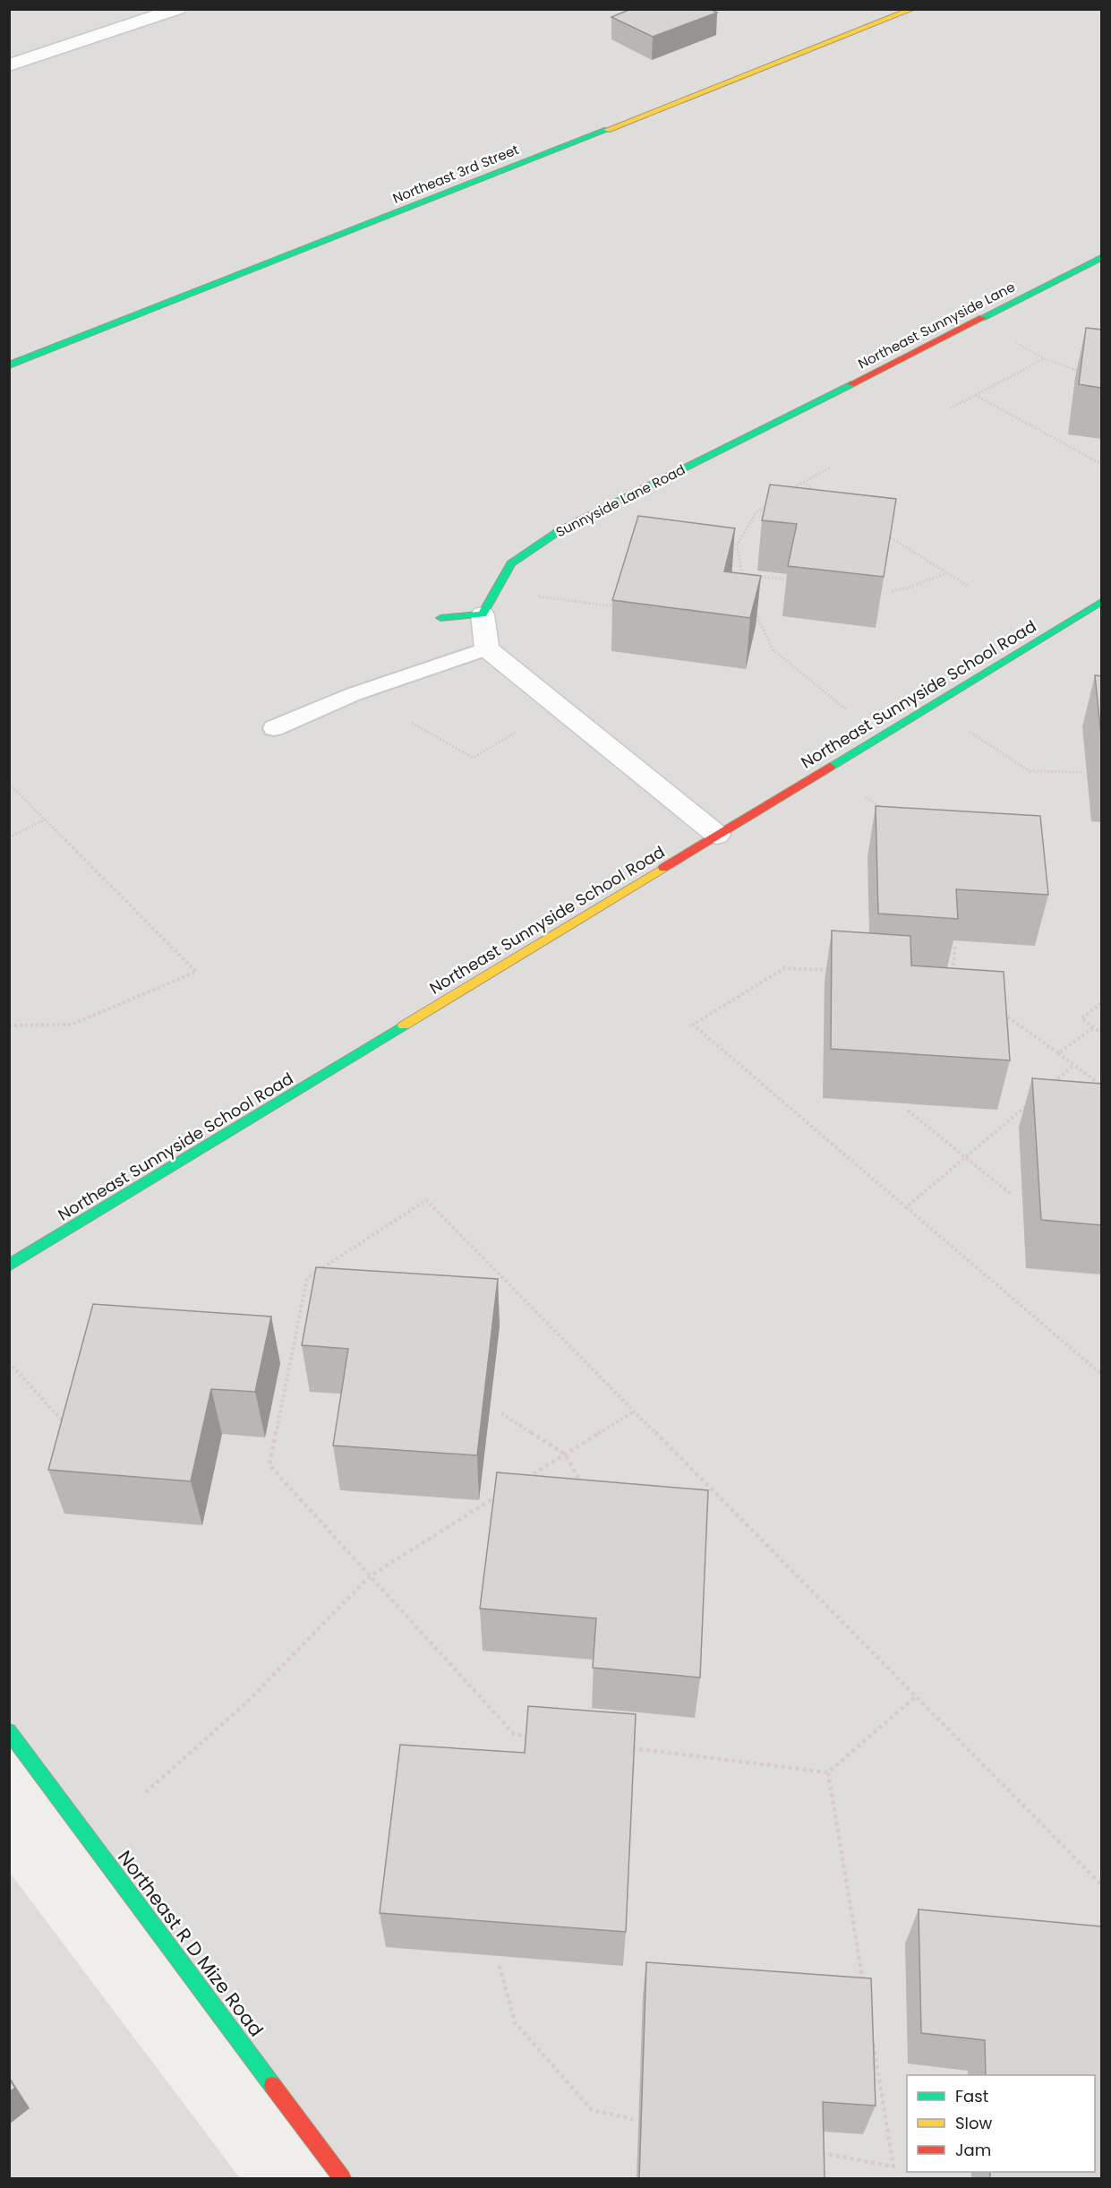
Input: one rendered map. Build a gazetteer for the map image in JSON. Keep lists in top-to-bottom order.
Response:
{
  "streets": {
    "street": [
      "Northeast 3rd Street",
      "Northeast Sunnyside Lane",
      "Sunnyside Lane Road",
      "Northeast Sunnyside School Road",
      "Northeast R D Mize Road"
    ]
  },
  "crossings": [
    ["Northeast Sunnyside Lane", "Sunnyside Lane Road"]
  ],
  "legend": ["Fast", "Slow", "Jam"]
}
